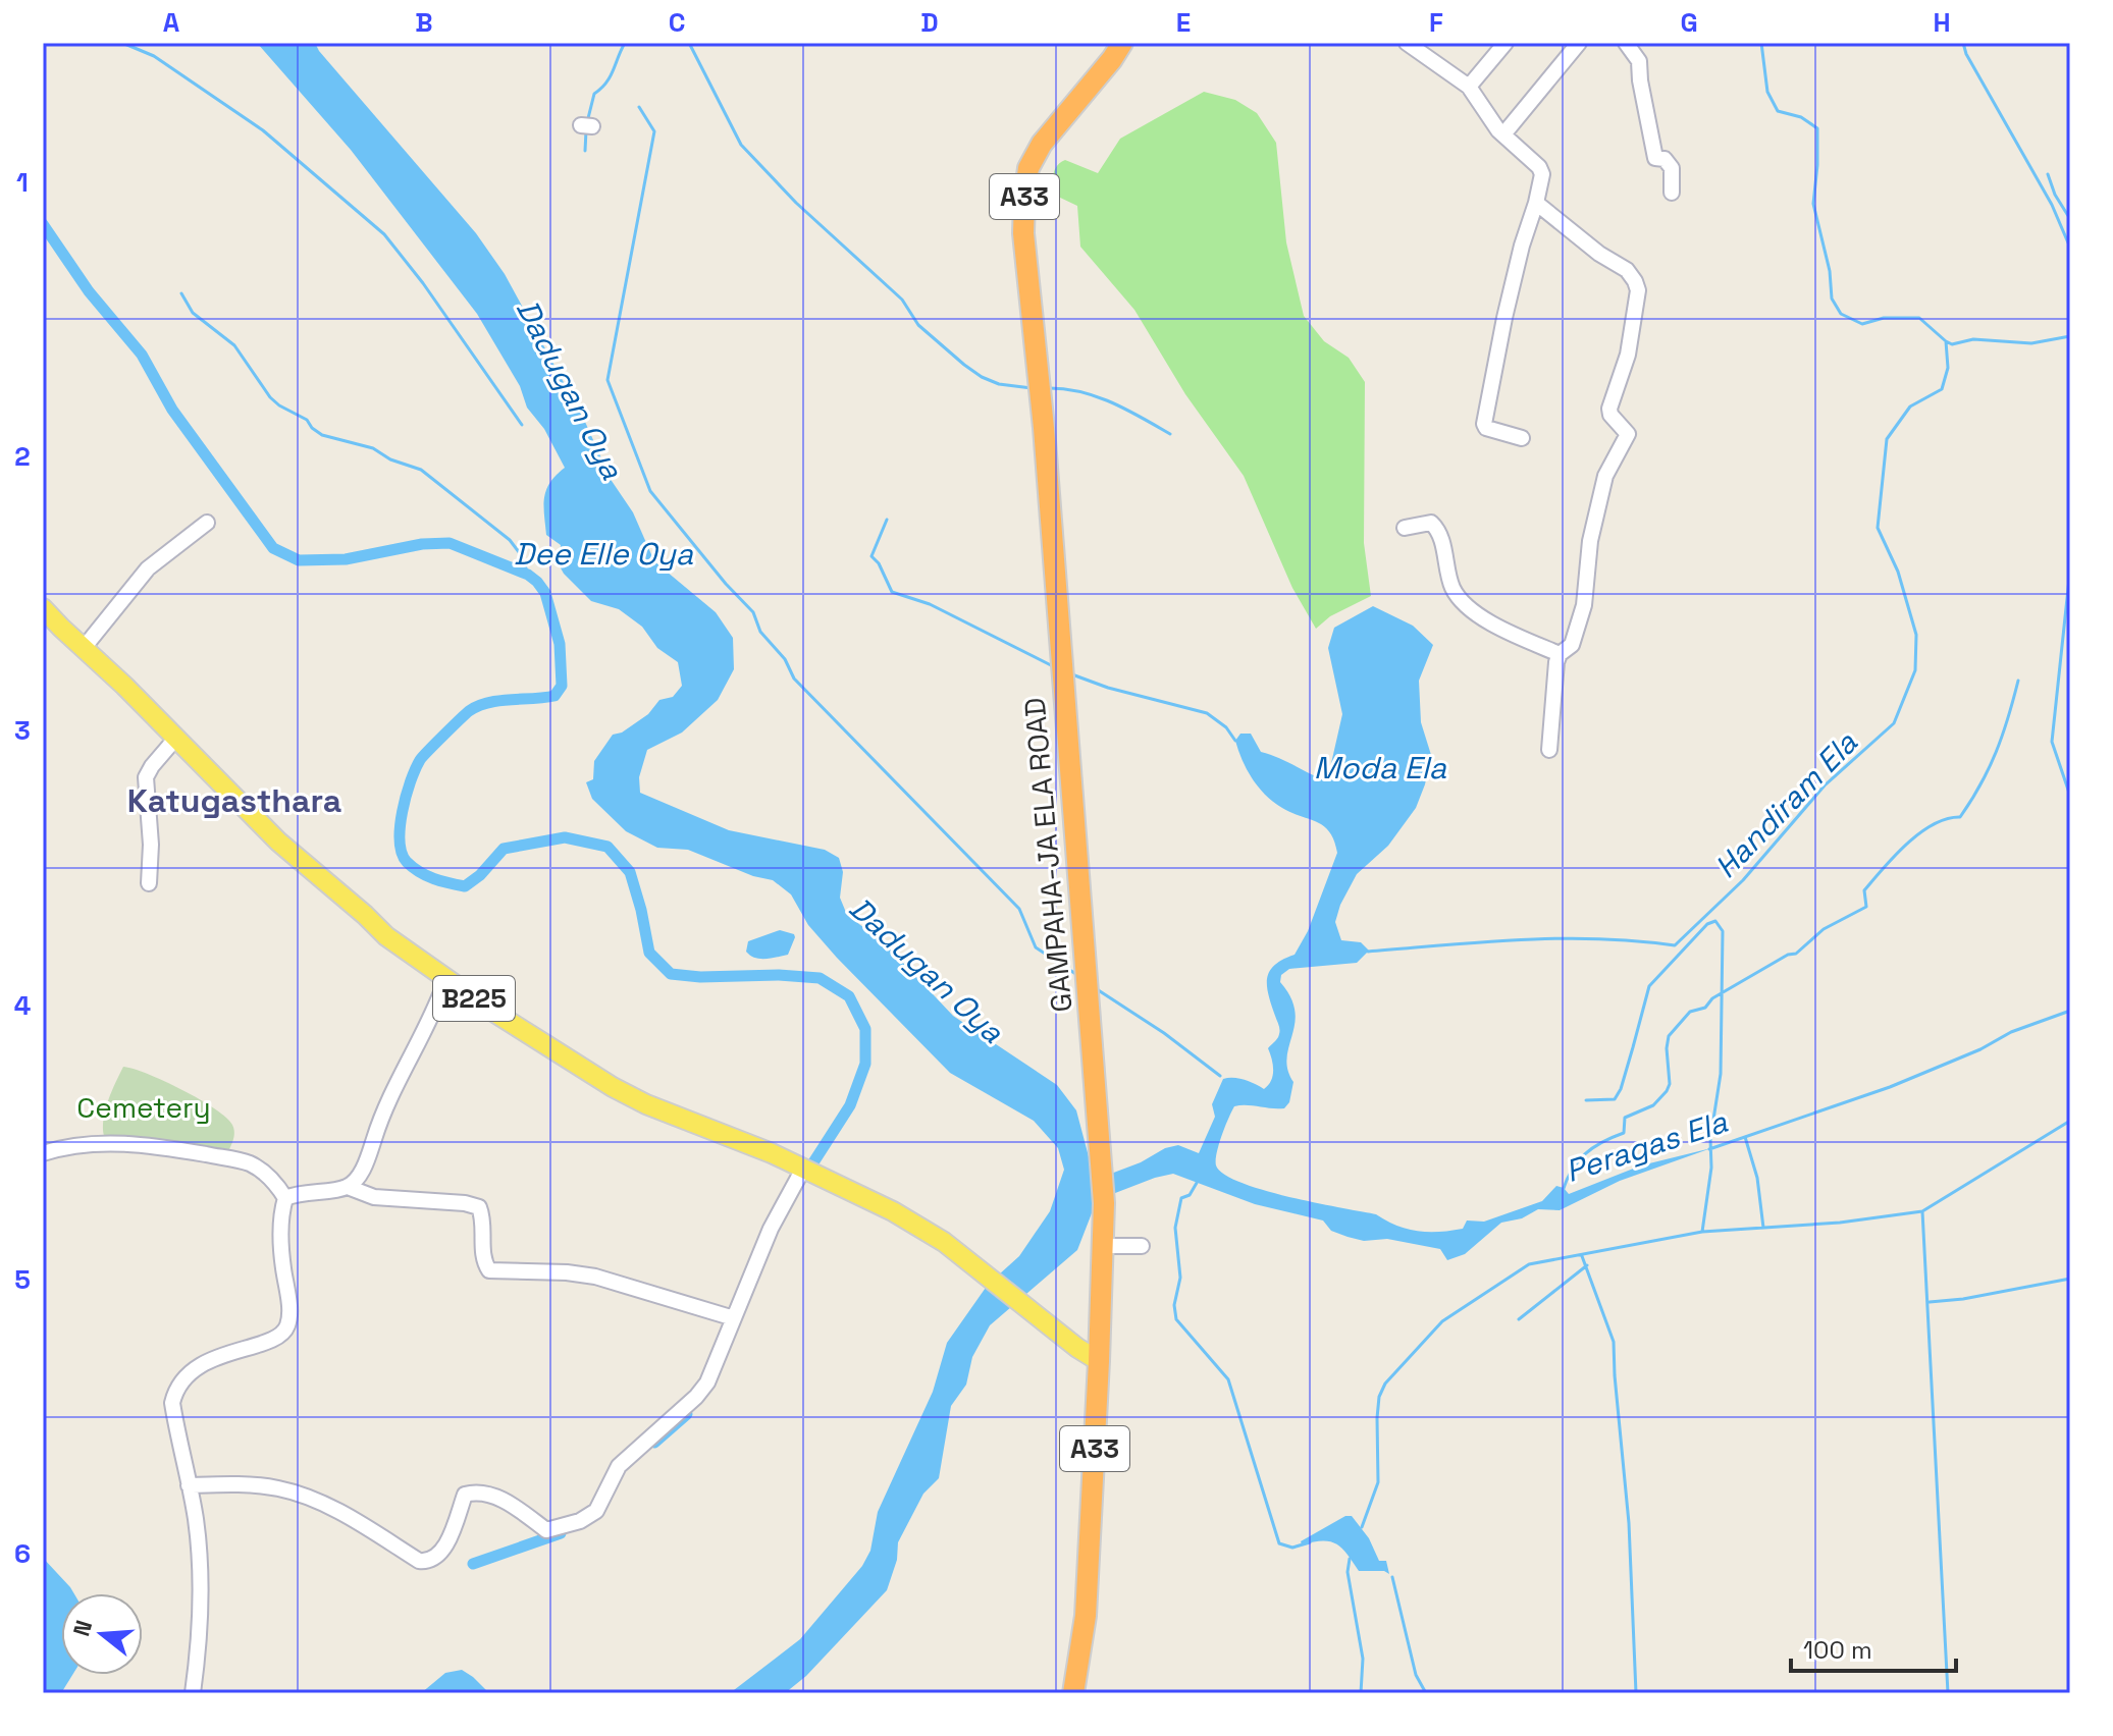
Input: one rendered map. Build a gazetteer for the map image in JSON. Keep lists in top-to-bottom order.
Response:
{
  "streets": {
    "highway": ["A33", "GAMPAHA-JA ELA ROAD"],
    "main road": ["B225"]
  },
  "crossings": [
    ["GAMPAHA-JA ELA ROAD", "B225"]
  ],
  "districts": ["Katugasthara"],
  "water": [
    "Dadugan Oya",
    "Dee Elle Oya",
    "Moda Ela",
    "Handiram Ela",
    "Peragas Ela"
  ],
  "parks": ["Cemetery"],
  "scale_bar": "100 m",
  "north": "left",
  "grid": {
    "columns": [
      "A",
      "B",
      "C",
      "D",
      "E",
      "F",
      "G",
      "H"
    ],
    "rows": [
      "1",
      "2",
      "3",
      "4",
      "5",
      "6"
    ]
  }
}
